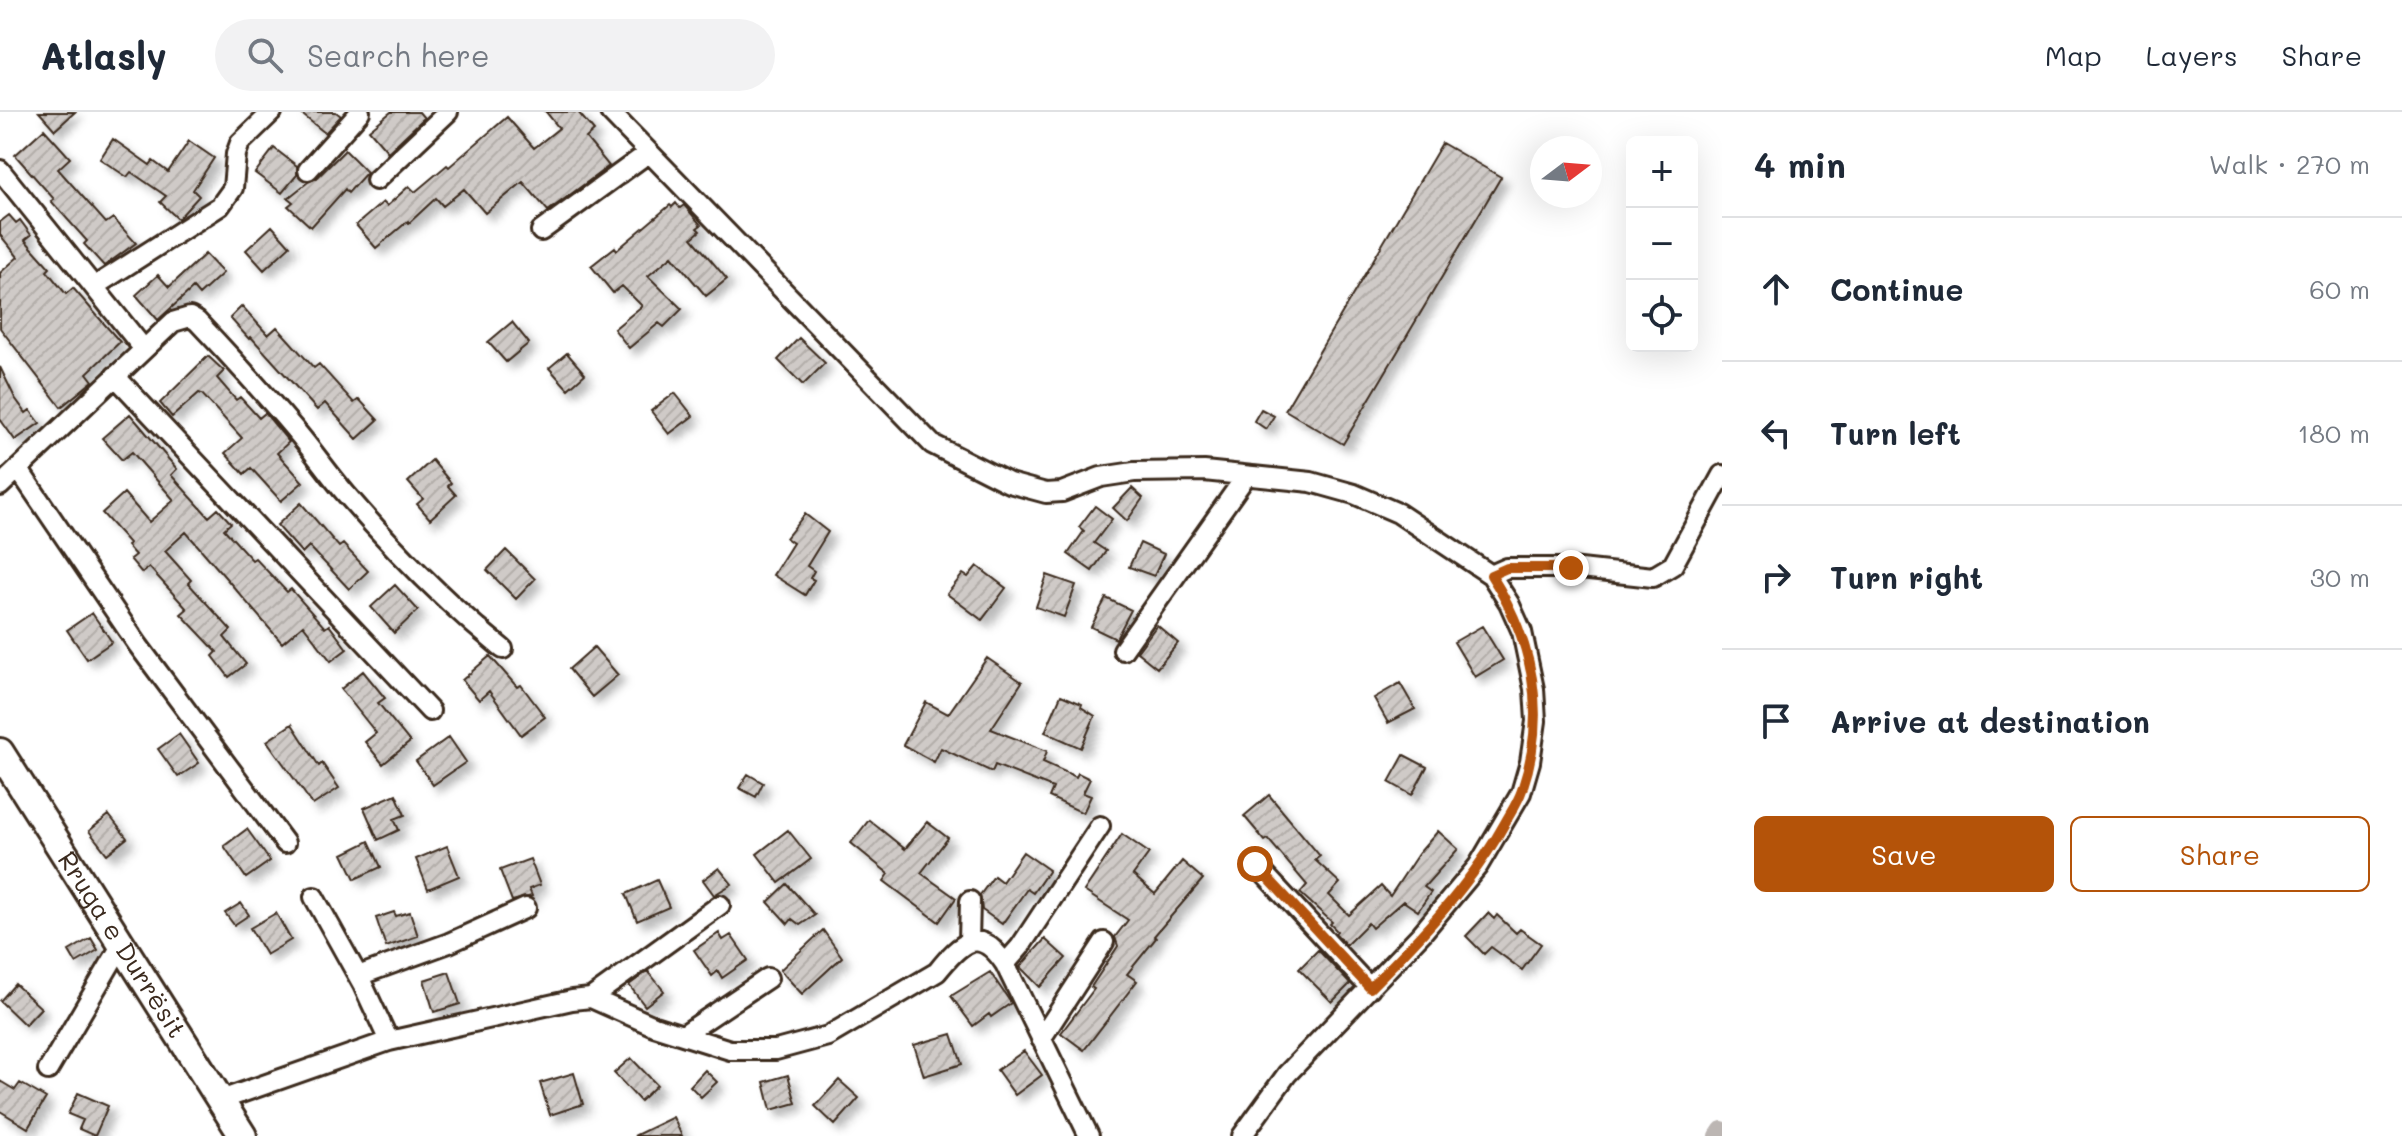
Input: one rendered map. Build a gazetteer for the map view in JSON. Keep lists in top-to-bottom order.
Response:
{
  "streets": {
    "main road": ["Rruga e Durrësit"]
  },
  "north": "right",
  "page": {
    "header": "Atlasly",
    "search": "Search here",
    "nav": ["Map", "Layers", "Share"],
    "heading": ["4 min", "Walk · 270 m"],
    "map_buttons": ["+", "−"],
    "list": [
      ["Continue", "60 m"],
      ["Turn left", "180 m"],
      ["Turn right", "30 m"],
      "Arrive at destination"
    ],
    "buttons": ["Save", "Share"]
  }
}
